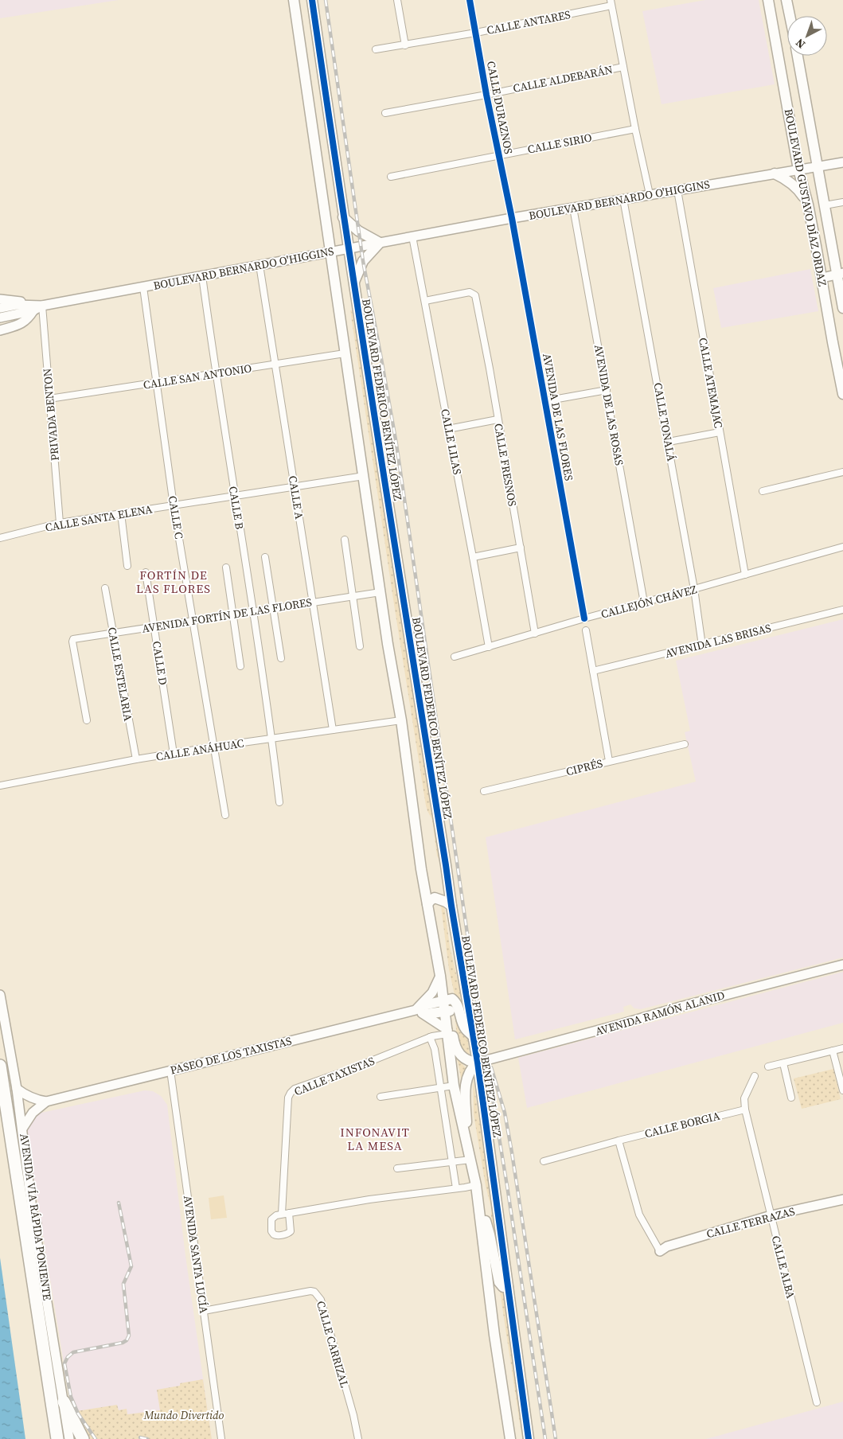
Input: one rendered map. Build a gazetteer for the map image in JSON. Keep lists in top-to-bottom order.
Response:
{
  "streets": {
    "highway": ["AVENIDA VÍA RÁPIDA PONIENTE"],
    "main road": [
      "BOULEVARD GUSTAVO DÍAZ ORDAZ",
      "BOULEVARD BERNARDO O'HIGGINS",
      "BOULEVARD FEDERICO BENÍTEZ LÓPEZ",
      "AVENIDA RAMÓN ALANID",
      "PASEO DE LOS TAXISTAS",
      "CALLE TERRAZAS"
    ],
    "street": [
      "CALLE ANTARES",
      "CALLE ALDEBARÁN",
      "CALLE DURAZNOS",
      "CALLE SIRIO",
      "CALLE SAN ANTONIO",
      "CALLE ATEMAJAC",
      "AVENIDA DE LAS ROSAS",
      "PRIVADA BENTON",
      "AVENIDA DE LAS FLORES",
      "CALLE TONALÁ",
      "CALLE LILAS",
      "CALLE FRESNOS",
      "CALLE A",
      "CALLE B",
      "CALLE C",
      "CALLE SANTA ELENA",
      "CALLEJÓN CHÁVEZ",
      "AVENIDA FORTÍN DE LAS FLORES",
      "AVENIDA LAS BRISAS",
      "CALLE D",
      "CALLE ESTELARIA",
      "CALLE ANÁHUAC",
      "CIPRÉS",
      "CALLE TAXISTAS",
      "CALLE BORGIA",
      "AVENIDA SANTA LUCÍA",
      "CALLE ALBA",
      "CALLE CARRIZAL"
    ]
  },
  "crossings": [
    ["CALLE ANTARES", "CALLE DURAZNOS"],
    ["CALLE ALDEBARÁN", "CALLE DURAZNOS"],
    ["CALLE DURAZNOS", "CALLE SIRIO"],
    ["CALLE DURAZNOS", "BOULEVARD BERNARDO O'HIGGINS"],
    ["CALLE DURAZNOS", "AVENIDA DE LAS FLORES"],
    ["BOULEVARD GUSTAVO DÍAZ ORDAZ", "BOULEVARD BERNARDO O'HIGGINS"],
    ["BOULEVARD BERNARDO O'HIGGINS", "CALLE ATEMAJAC"],
    ["BOULEVARD BERNARDO O'HIGGINS", "BOULEVARD FEDERICO BENÍTEZ LÓPEZ"],
    ["BOULEVARD BERNARDO O'HIGGINS", "AVENIDA DE LAS ROSAS"],
    ["BOULEVARD BERNARDO O'HIGGINS", "PRIVADA BENTON"],
    ["BOULEVARD BERNARDO O'HIGGINS", "AVENIDA DE LAS FLORES"],
    ["BOULEVARD BERNARDO O'HIGGINS", "CALLE TONALÁ"],
    ["BOULEVARD BERNARDO O'HIGGINS", "CALLE LILAS"],
    ["BOULEVARD BERNARDO O'HIGGINS", "CALLE A"],
    ["BOULEVARD BERNARDO O'HIGGINS", "CALLE B"],
    ["BOULEVARD BERNARDO O'HIGGINS", "CALLE C"],
    ["CALLE SAN ANTONIO", "PRIVADA BENTON"],
    ["CALLE SAN ANTONIO", "CALLE A"],
    ["CALLE SAN ANTONIO", "CALLE B"],
    ["CALLE SAN ANTONIO", "CALLE C"],
    ["CALLE ATEMAJAC", "CALLEJÓN CHÁVEZ"],
    ["BOULEVARD FEDERICO BENÍTEZ LÓPEZ", "AVENIDA RAMÓN ALANID"],
    ["AVENIDA DE LAS ROSAS", "CALLEJÓN CHÁVEZ"],
    ["PRIVADA BENTON", "CALLE SANTA ELENA"],
    ["AVENIDA DE LAS FLORES", "CALLEJÓN CHÁVEZ"],
    ["CALLE TONALÁ", "CALLEJÓN CHÁVEZ"],
    ["CALLE TONALÁ", "AVENIDA LAS BRISAS"],
    ["CALLE LILAS", "CALLE FRESNOS"],
    ["CALLE LILAS", "CALLEJÓN CHÁVEZ"],
    ["CALLE FRESNOS", "CALLEJÓN CHÁVEZ"],
    ["CALLE A", "CALLE SANTA ELENA"],
    ["CALLE A", "AVENIDA FORTÍN DE LAS FLORES"],
    ["CALLE A", "CALLE ANÁHUAC"],
    ["CALLE B", "CALLE SANTA ELENA"],
    ["CALLE B", "AVENIDA FORTÍN DE LAS FLORES"],
    ["CALLE B", "CALLE ANÁHUAC"],
    ["CALLE C", "CALLE SANTA ELENA"],
    ["CALLE C", "AVENIDA FORTÍN DE LAS FLORES"],
    ["CALLE C", "CALLE ANÁHUAC"],
    ["AVENIDA FORTÍN DE LAS FLORES", "CALLE D"],
    ["AVENIDA FORTÍN DE LAS FLORES", "CALLE ESTELARIA"],
    ["CALLE D", "CALLE ANÁHUAC"],
    ["CALLE ESTELARIA", "CALLE ANÁHUAC"],
    ["PASEO DE LOS TAXISTAS", "AVENIDA VÍA RÁPIDA PONIENTE"],
    ["PASEO DE LOS TAXISTAS", "AVENIDA SANTA LUCÍA"],
    ["CALLE BORGIA", "CALLE ALBA"],
    ["CALLE TERRAZAS", "CALLE ALBA"],
    ["AVENIDA SANTA LUCÍA", "CALLE CARRIZAL"]
  ],
  "districts": ["FORTÍN DE LAS FLORES", "INFONAVIT LA MESA"],
  "parks": ["Mundo Divertido"],
  "north": "bottom left"
}
